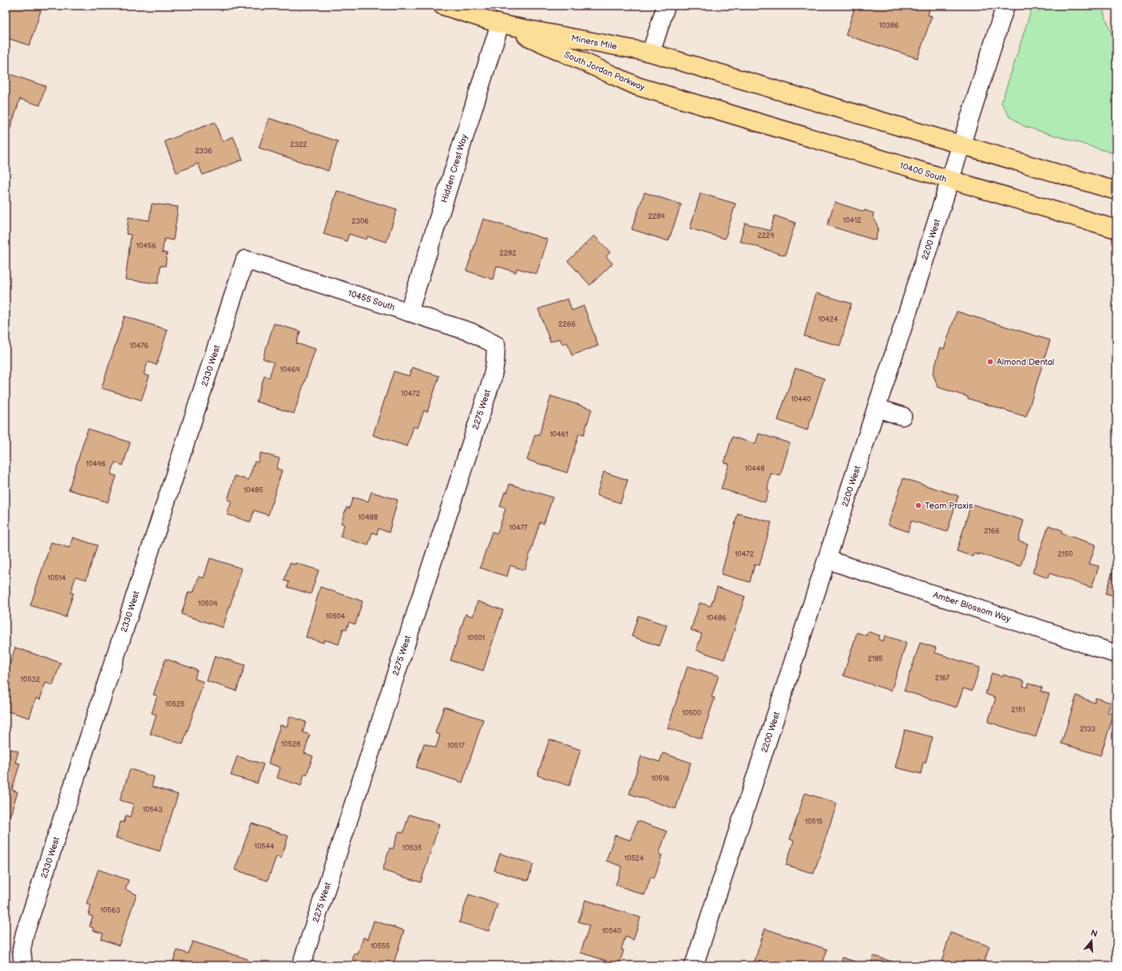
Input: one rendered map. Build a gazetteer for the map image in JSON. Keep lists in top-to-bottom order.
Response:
{
  "streets": {
    "main road": ["Miners Mile", "South Jordan Parkway", "10400 South"],
    "street": [
      "Hidden Crest Way",
      "2200 West",
      "10455 South",
      "2330 West",
      "2275 West",
      "Amber Blossom Way"
    ]
  },
  "crossings": [
    ["Miners Mile", "South Jordan Parkway"],
    ["Miners Mile", "Hidden Crest Way"],
    ["Miners Mile", "2200 West"],
    ["South Jordan Parkway", "Hidden Crest Way"],
    ["South Jordan Parkway", "10400 South"],
    ["Hidden Crest Way", "10455 South"],
    ["10400 South", "2200 West"],
    ["2200 West", "Amber Blossom Way"],
    ["10455 South", "2330 West"],
    ["10455 South", "2275 West"]
  ],
  "places": ["Almond Dental", "Team Praxis"],
  "house_numbers": [
    "10386",
    "2322",
    "2336",
    "2289",
    "10412",
    "2306",
    "2229",
    "10456",
    "2282",
    "10424",
    "2266",
    "10476",
    "10469",
    "10472",
    "10440",
    "10461",
    "10496",
    "10448",
    "10485",
    "10488",
    "10477",
    "2166",
    "10472",
    "2150",
    "10514",
    "10509",
    "10504",
    "10486",
    "10501",
    "2185",
    "2167",
    "10532",
    "10525",
    "2151",
    "10500",
    "2133",
    "10528",
    "10517",
    "10516",
    "10543",
    "10515",
    "10544",
    "10535",
    "10524",
    "10563",
    "10540",
    "10555"
  ],
  "north": "top"
}
